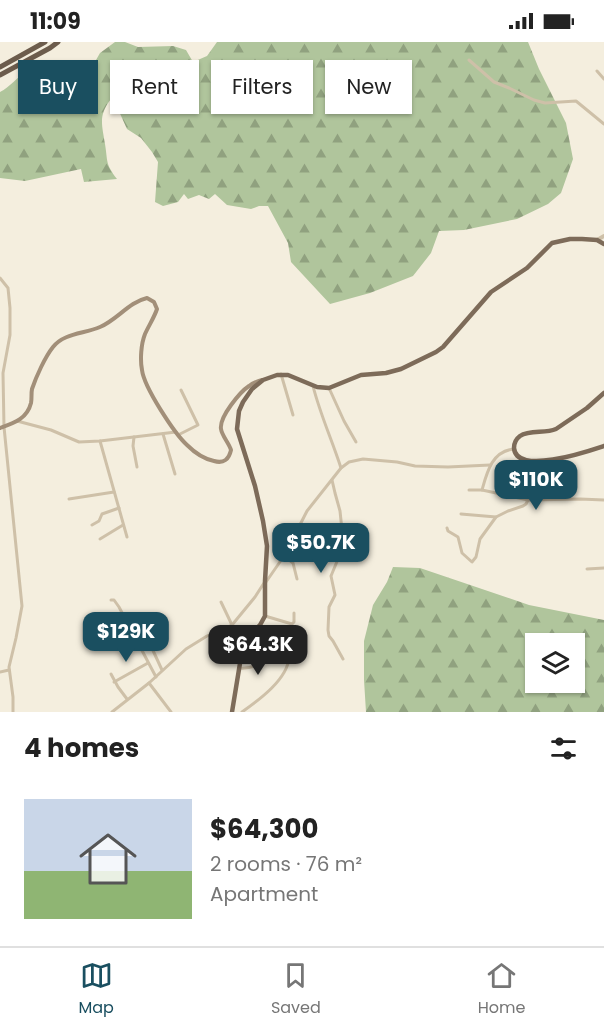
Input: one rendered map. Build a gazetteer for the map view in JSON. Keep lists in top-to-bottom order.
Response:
{
  "page": {
    "status": "11:09",
    "chip": [
      "Buy",
      "Rent",
      "Filters",
      "New"
    ],
    "price": [
      "$110K",
      "$50.7K",
      "$129K",
      "$64.3K"
    ],
    "heading": "4 homes",
    "list": [
      {
        "name": "$64,300",
        "note": "2 rooms · 76 m² · Apartment"
      }
    ],
    "tabs": ["Map", "Saved", "Home"]
  }
}
